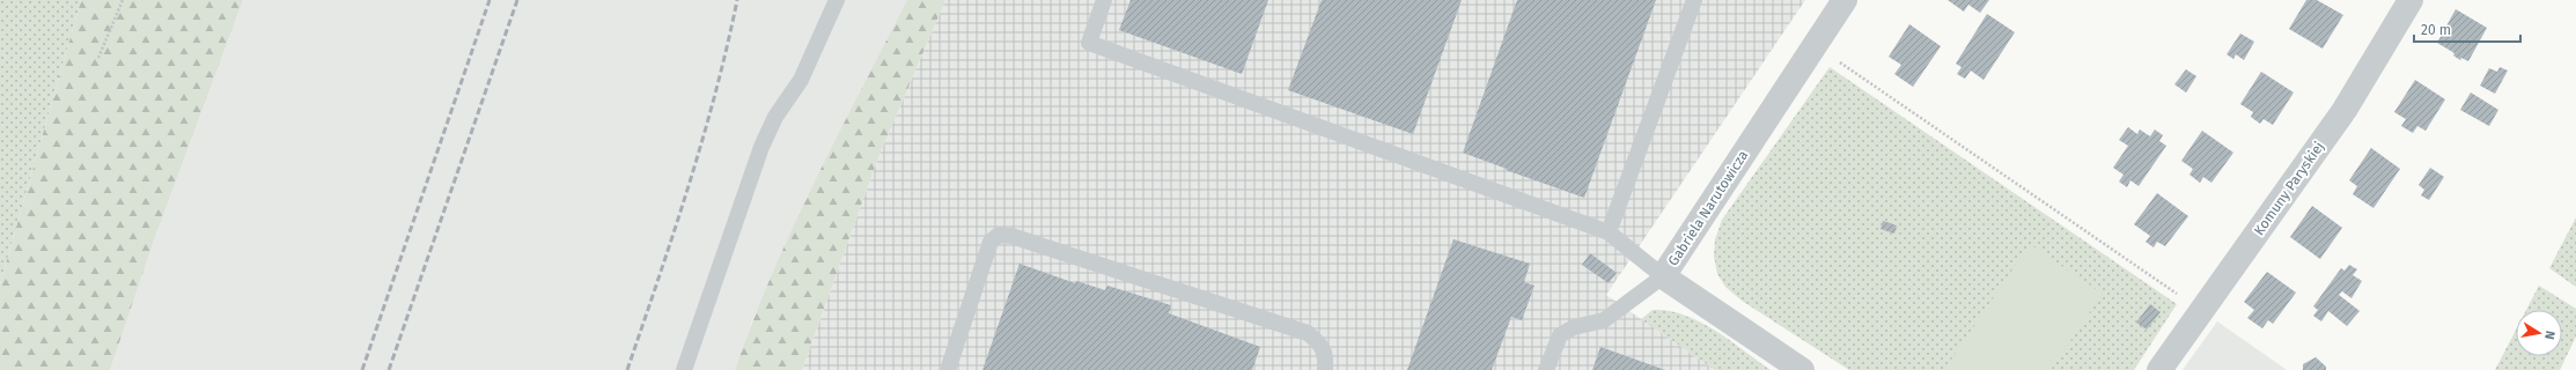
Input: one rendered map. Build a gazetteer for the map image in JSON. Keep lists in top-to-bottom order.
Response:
{
  "streets": {
    "street": ["Komuny Paryskiej", "Gabriela Narutowicza"]
  },
  "scale_bar": "20 m",
  "north": "right"
}
